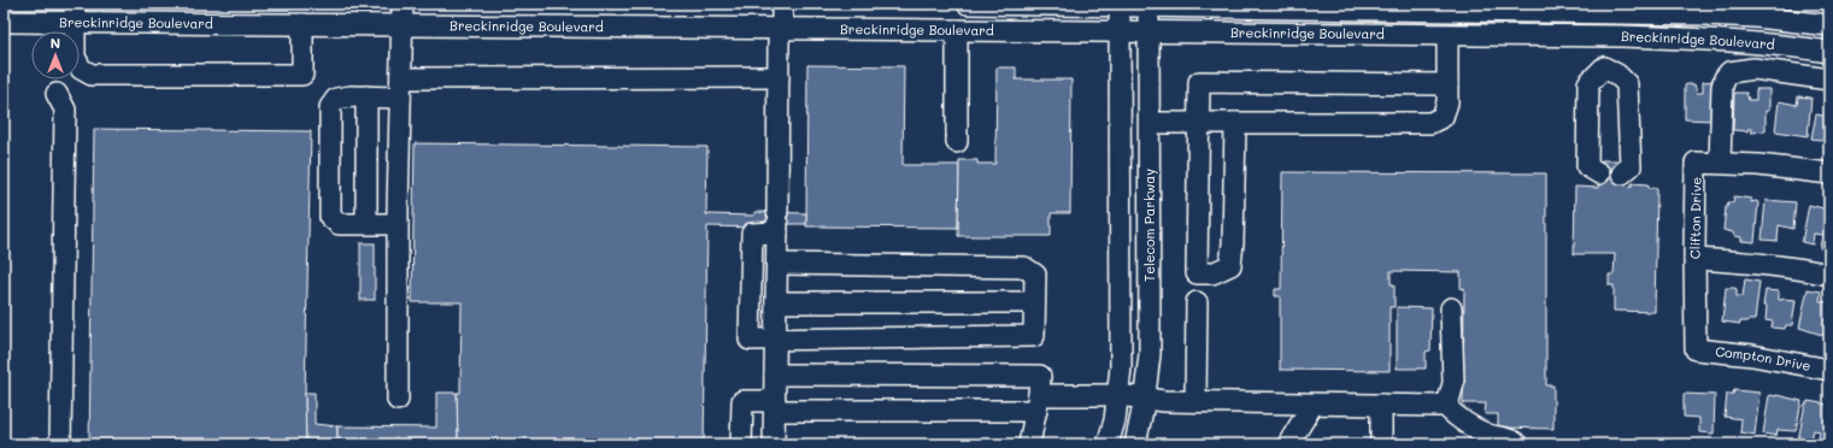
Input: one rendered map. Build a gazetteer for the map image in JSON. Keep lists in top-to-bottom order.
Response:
{
  "streets": {
    "street": [
      "Breckinridge Boulevard",
      "Clifton Drive",
      "Telecom Parkway",
      "Compton Drive"
    ]
  },
  "crossings": [
    ["Breckinridge Boulevard", "Telecom Parkway"],
    ["Clifton Drive", "Compton Drive"]
  ],
  "north": "top"
}
